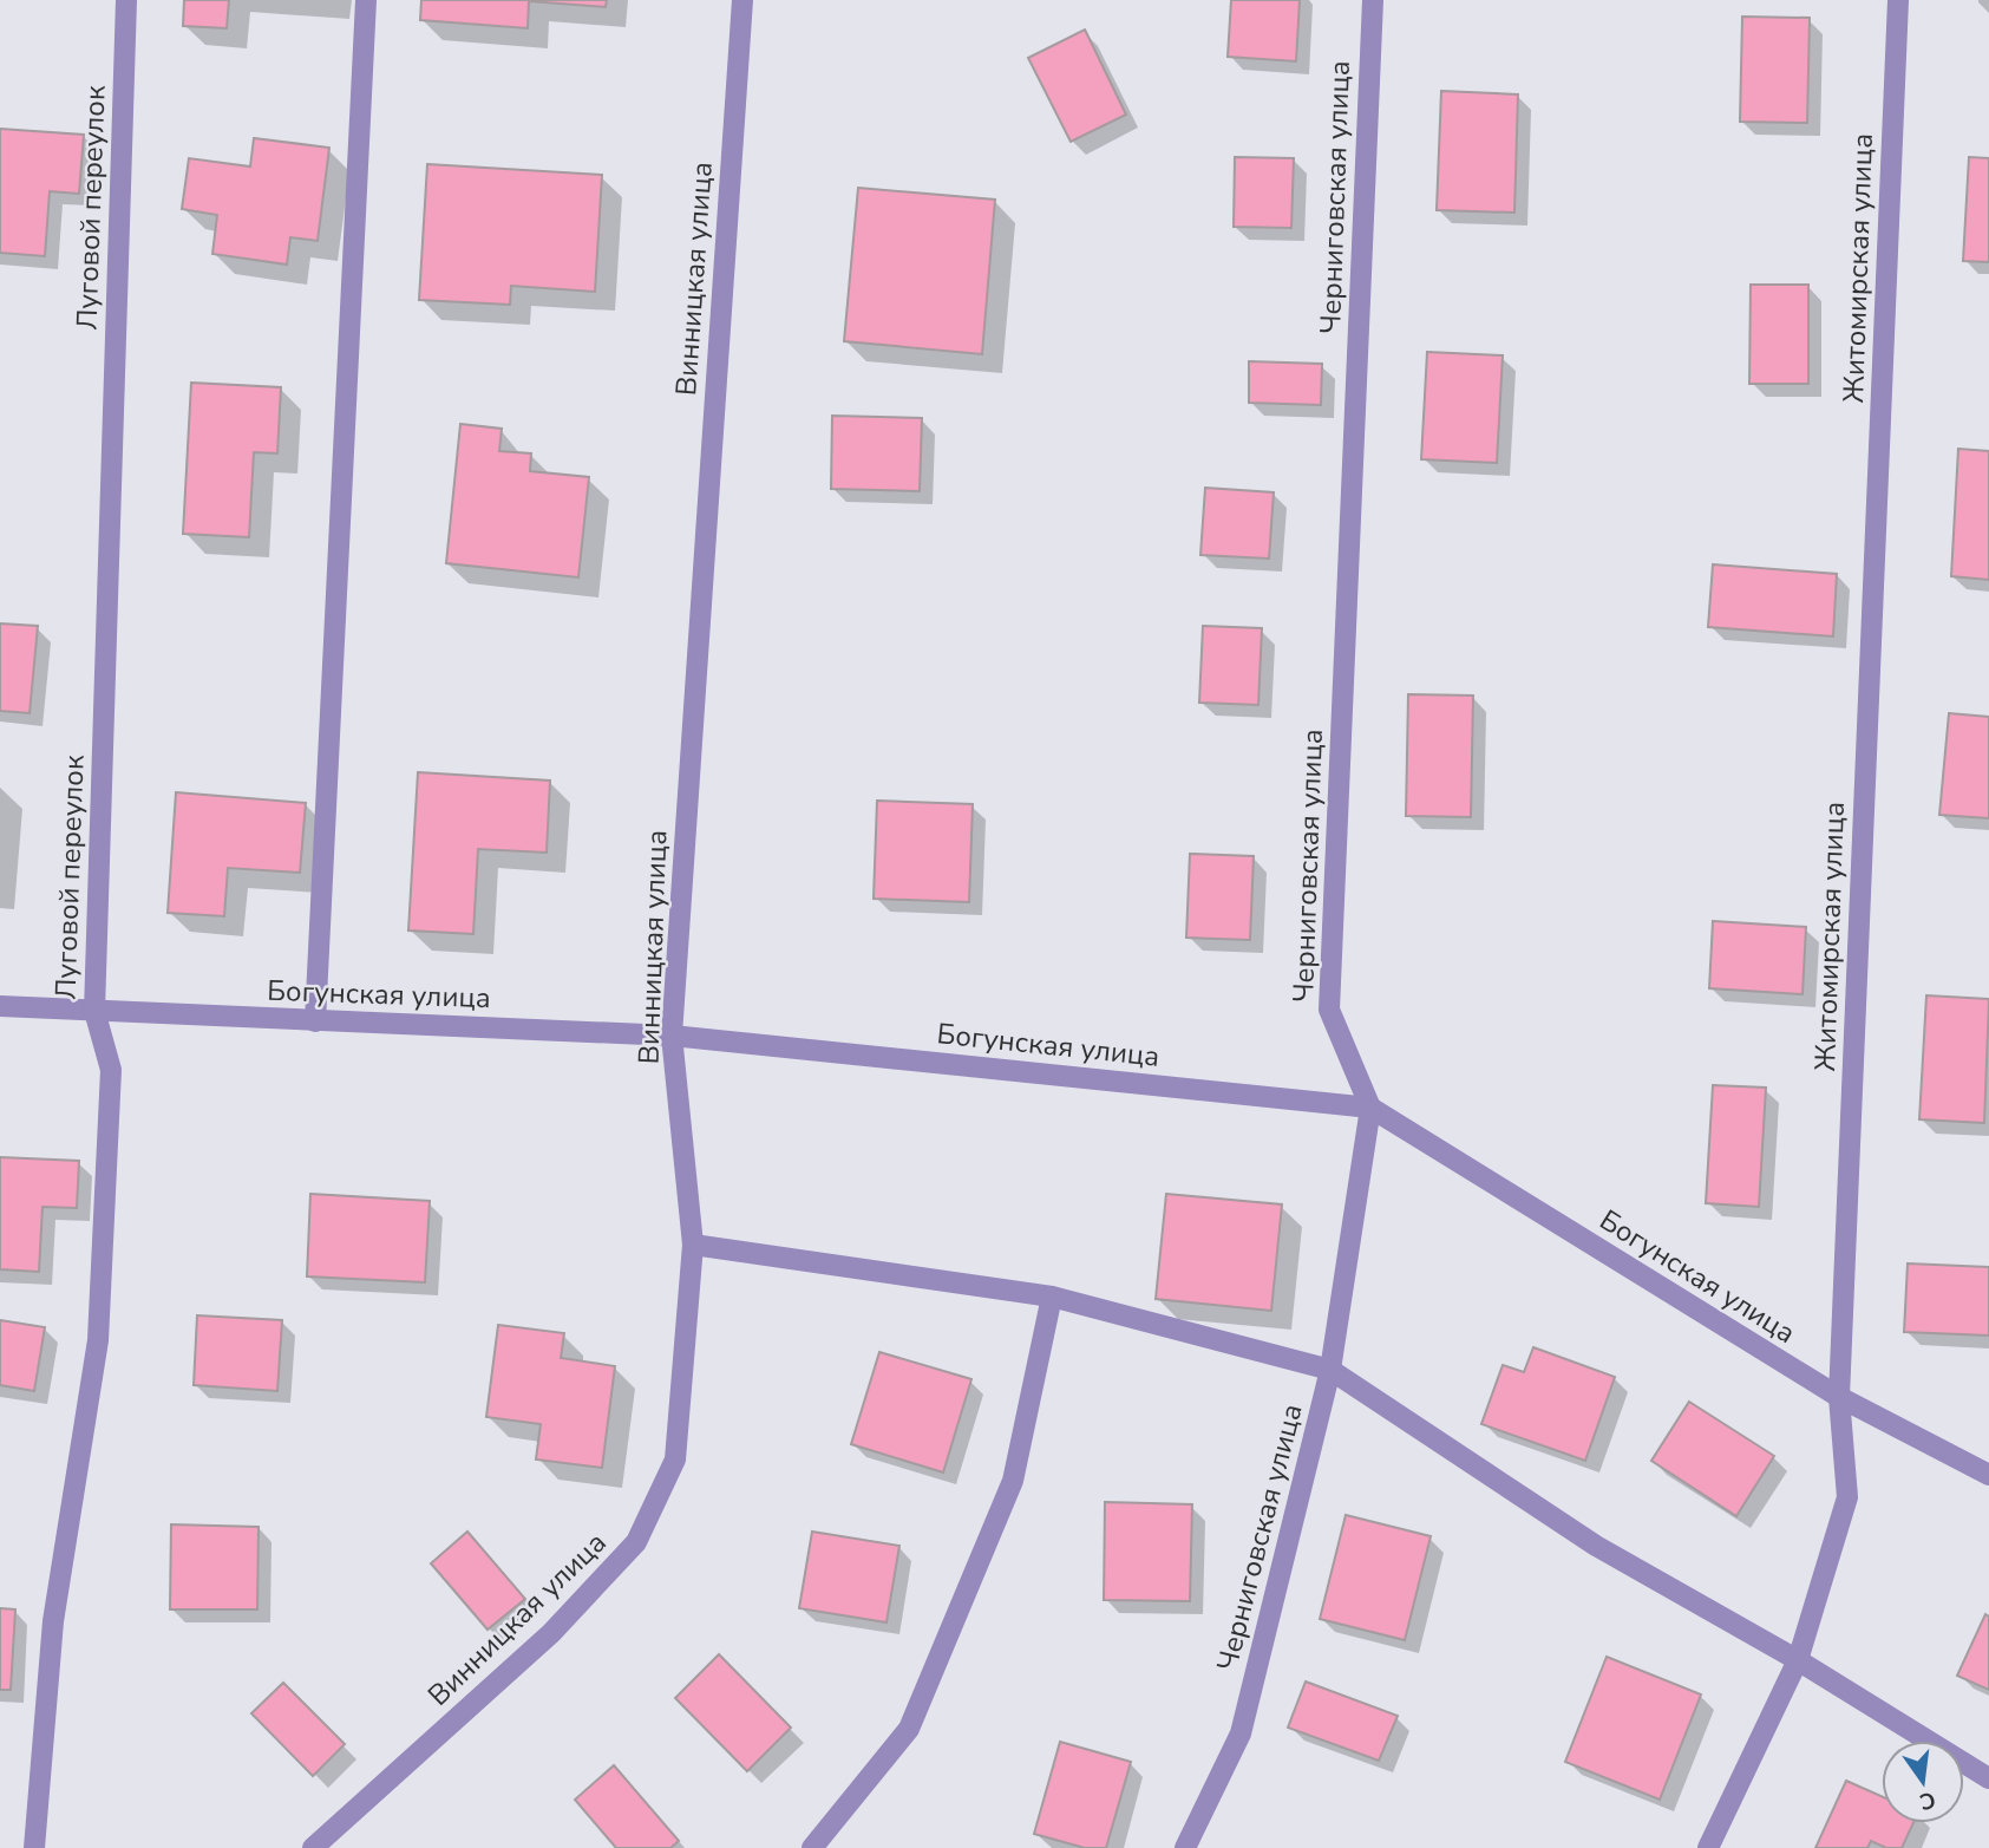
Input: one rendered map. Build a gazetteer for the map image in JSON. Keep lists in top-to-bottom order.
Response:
{
  "streets": {
    "street": [
      "Черниговская улица",
      "Луговой переулок",
      "Житомирская улица",
      "Винницкая улица",
      "Богунская улица"
    ]
  },
  "crossings": [
    ["Черниговская улица", "Богунская улица"],
    ["Луговой переулок", "Богунская улица"],
    ["Житомирская улица", "Богунская улица"],
    ["Винницкая улица", "Богунская улица"]
  ],
  "north": "bottom"
}
